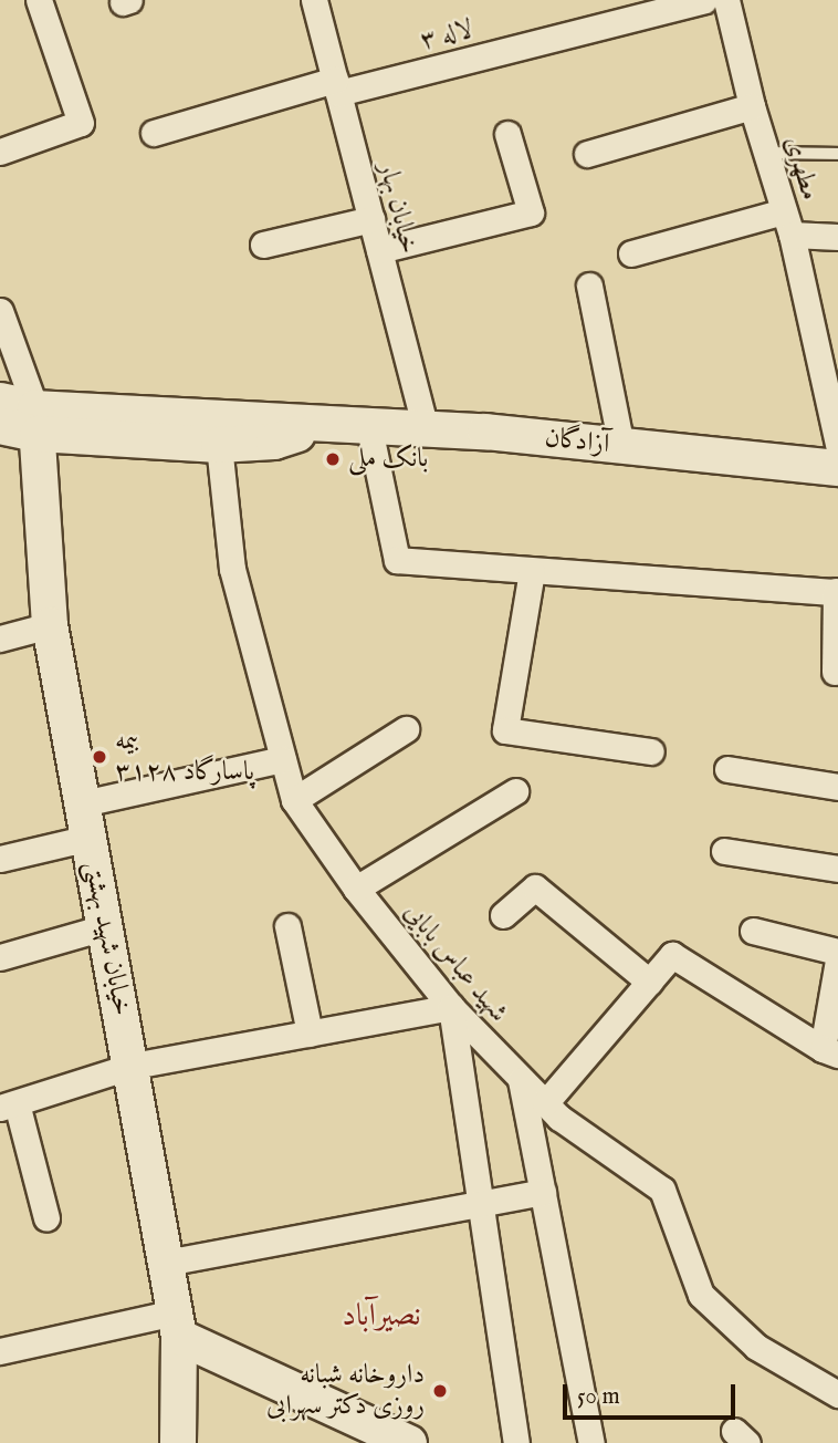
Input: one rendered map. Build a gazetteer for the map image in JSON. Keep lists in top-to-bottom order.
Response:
{
  "streets": {
    "street": [
      "لاله ۳",
      "مطهری",
      "خیابان بهار",
      "آزادگان",
      "خیابان شهید بهشتی",
      "شهید عباس بابایی"
    ]
  },
  "crossings": [
    ["لاله ۳", "خیابان بهار"],
    ["خیابان بهار", "آزادگان"],
    ["آزادگان", "خیابان شهید بهشتی"],
    ["آزادگان", "شهید عباس بابایی"]
  ],
  "districts": ["نصیرآباد"],
  "places": ["بانک ملی", "بیمه پاسارگاد ۳۱۲۸", "داروخانه شبانه روزی دکتر سهرابی"],
  "scale_bar": "50 m"
}
